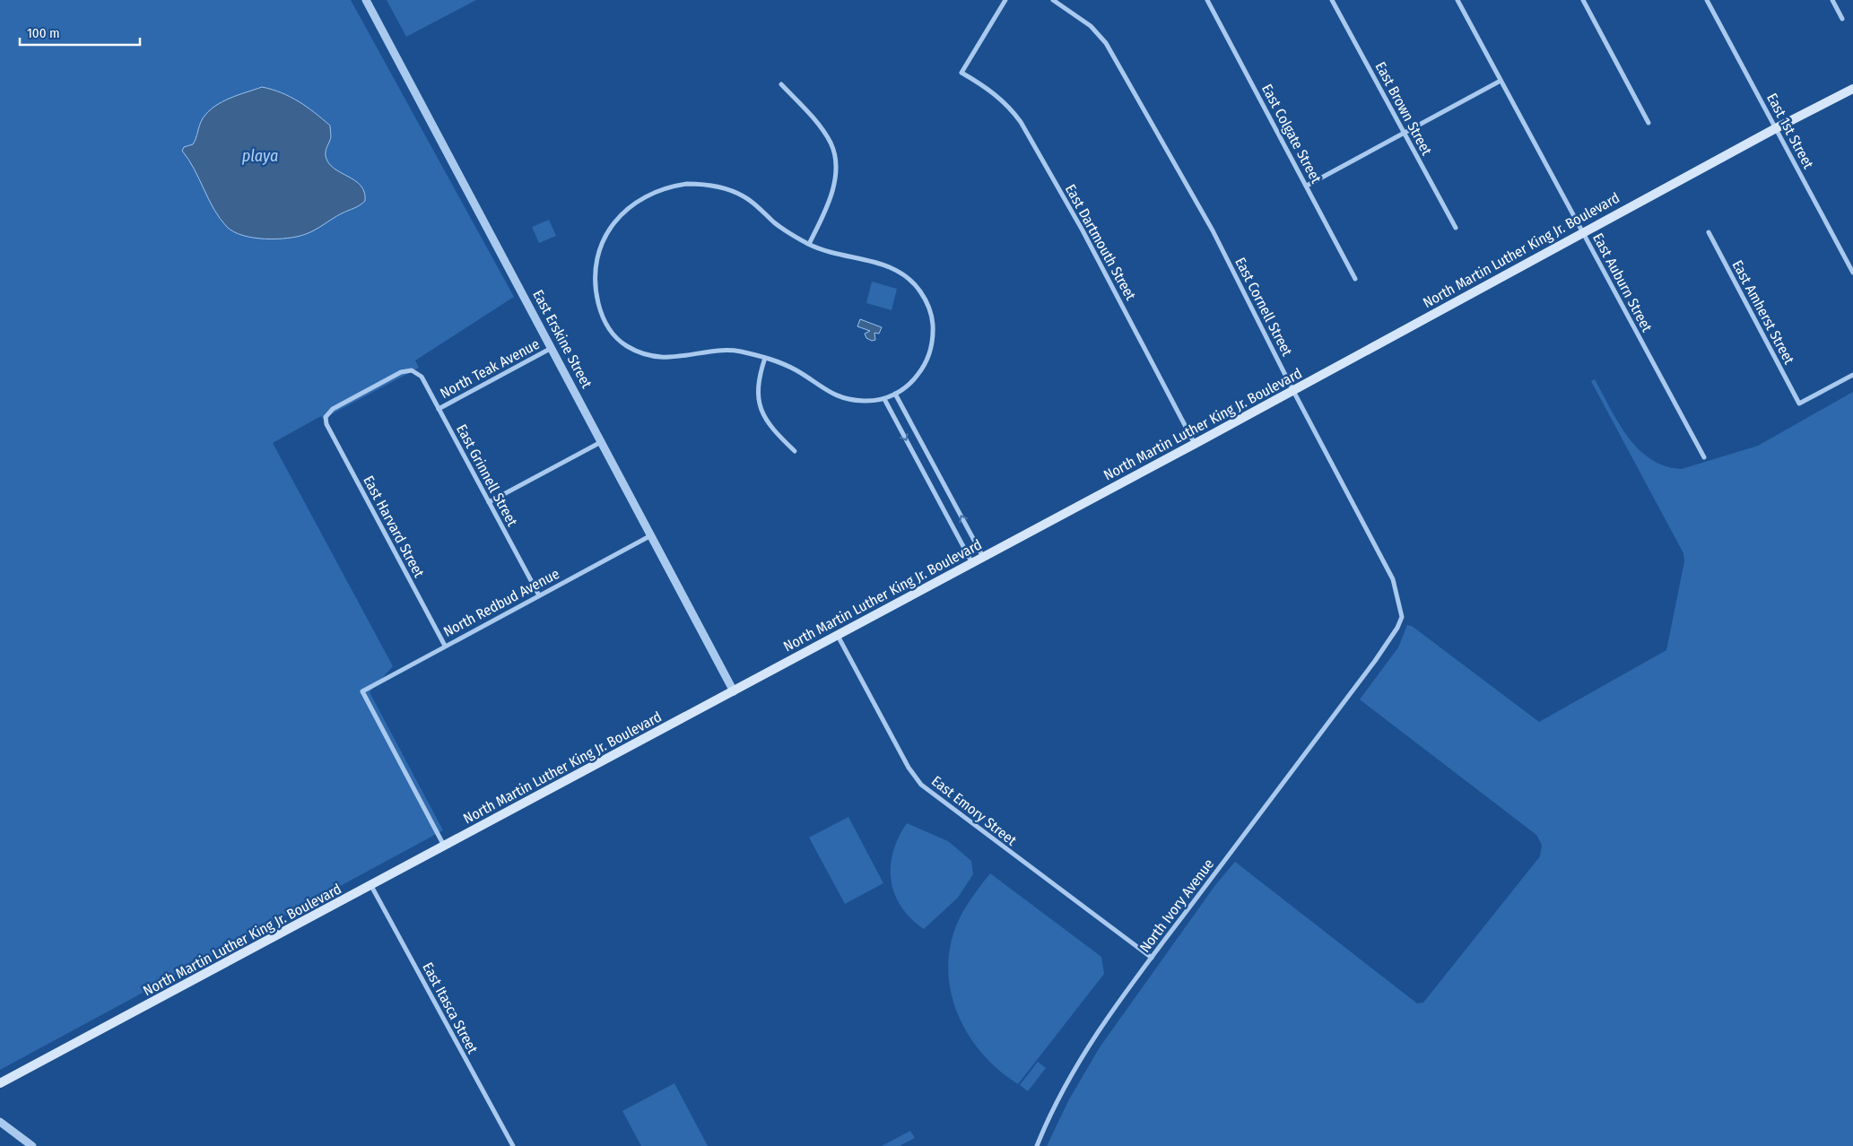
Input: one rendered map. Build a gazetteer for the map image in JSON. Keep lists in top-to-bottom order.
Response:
{
  "streets": {
    "main road": ["North Martin Luther King Jr. Boulevard"],
    "street": [
      "East Brown Street",
      "East 1st Street",
      "East Colgate Street",
      "East Dartmouth Street",
      "East Auburn Street",
      "East Cornell Street",
      "East Amherst Street",
      "East Erskine Street",
      "North Teak Avenue",
      "East Grinnell Street",
      "East Harvard Street",
      "North Redbud Avenue",
      "East Emory Street",
      "North Ivory Avenue",
      "East Itasca Street"
    ]
  },
  "crossings": [
    ["East 1st Street", "North Martin Luther King Jr. Boulevard"],
    ["East Dartmouth Street", "North Martin Luther King Jr. Boulevard"],
    ["North Martin Luther King Jr. Boulevard", "East Auburn Street"],
    ["North Martin Luther King Jr. Boulevard", "East Cornell Street"],
    ["North Martin Luther King Jr. Boulevard", "East Erskine Street"],
    ["North Martin Luther King Jr. Boulevard", "North Redbud Avenue"],
    ["North Martin Luther King Jr. Boulevard", "East Emory Street"],
    ["North Martin Luther King Jr. Boulevard", "East Itasca Street"],
    ["East Cornell Street", "North Ivory Avenue"],
    ["East Erskine Street", "North Teak Avenue"],
    ["East Erskine Street", "North Redbud Avenue"],
    ["North Teak Avenue", "East Grinnell Street"],
    ["East Grinnell Street", "East Harvard Street"],
    ["East Grinnell Street", "North Redbud Avenue"],
    ["East Harvard Street", "North Redbud Avenue"],
    ["East Emory Street", "North Ivory Avenue"]
  ],
  "water": ["playa"],
  "scale_bar": "100 m"
}
